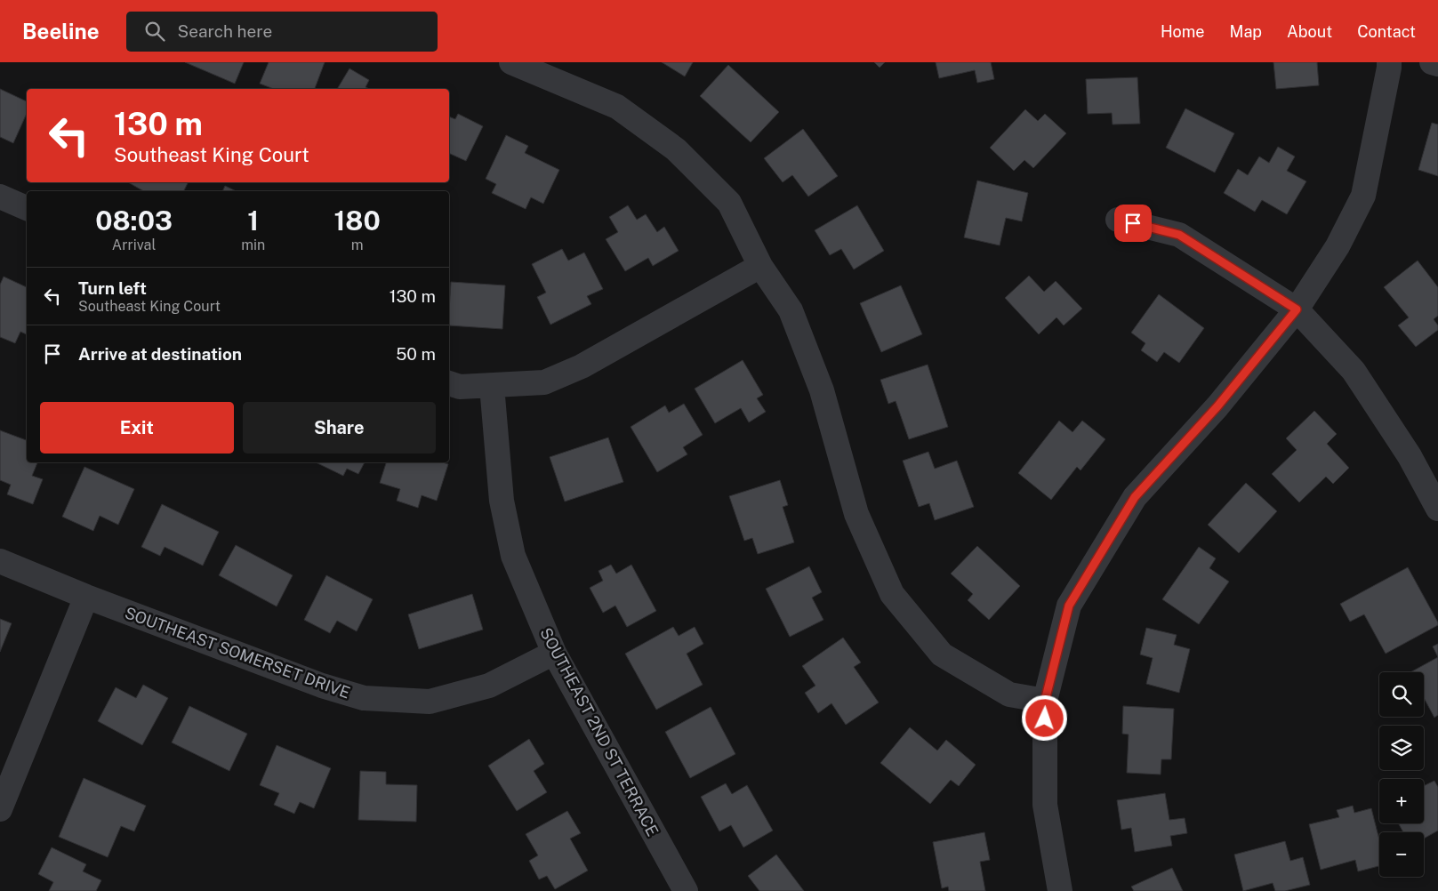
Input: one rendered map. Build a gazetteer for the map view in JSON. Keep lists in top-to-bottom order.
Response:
{
  "streets": {
    "street": ["SOUTHEAST SOMERSET DRIVE", "SOUTHEAST 2ND ST TERRACE"]
  },
  "crossings": [
    ["SOUTHEAST SOMERSET DRIVE", "SOUTHEAST 2ND ST TERRACE"]
  ],
  "page": {
    "header": "Beeline",
    "search": "Search here",
    "nav": [
      "Home",
      "Map",
      "About",
      "Contact"
    ],
    "turn": ["130 m", "Southeast King Court"],
    "eta": [
      "08:03",
      "Arrival",
      "1",
      "min",
      "180",
      "m"
    ],
    "list": [
      {
        "name": "Turn left",
        "note": "Southeast King Court",
        "value": "130 m"
      },
      {
        "name": "Arrive at destination",
        "value": "50 m"
      }
    ],
    "buttons": ["Exit", "Share"],
    "map_buttons": ["+", "−"]
  }
}
